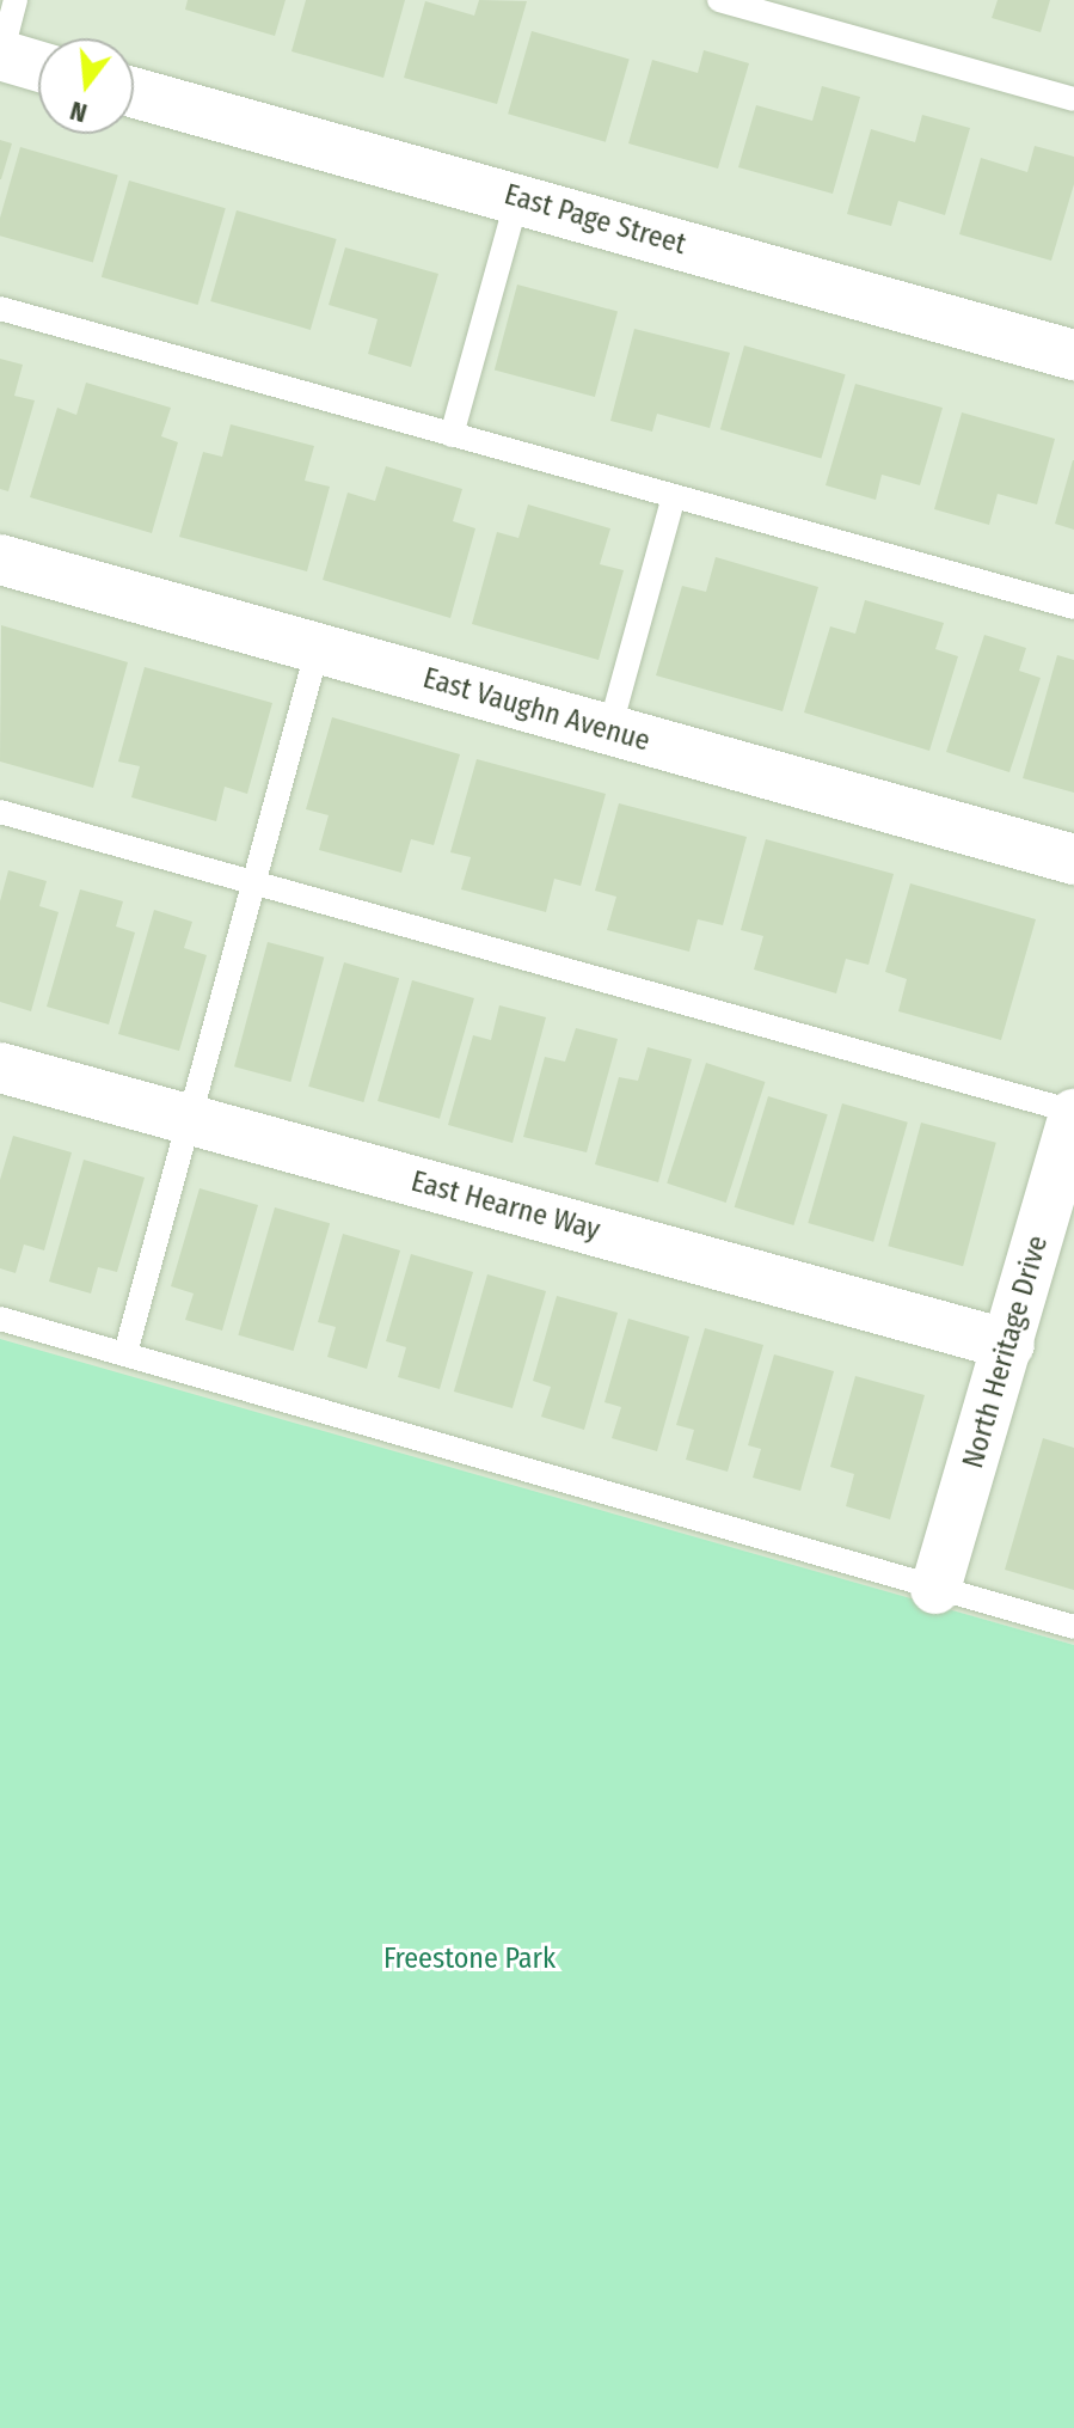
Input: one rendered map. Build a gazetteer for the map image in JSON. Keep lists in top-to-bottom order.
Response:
{
  "streets": {
    "street": [
      "East Page Street",
      "East Vaughn Avenue",
      "East Hearne Way",
      "North Heritage Drive"
    ]
  },
  "crossings": [
    ["East Hearne Way", "North Heritage Drive"]
  ],
  "parks": ["Freestone Park"],
  "north": "bottom"
}
